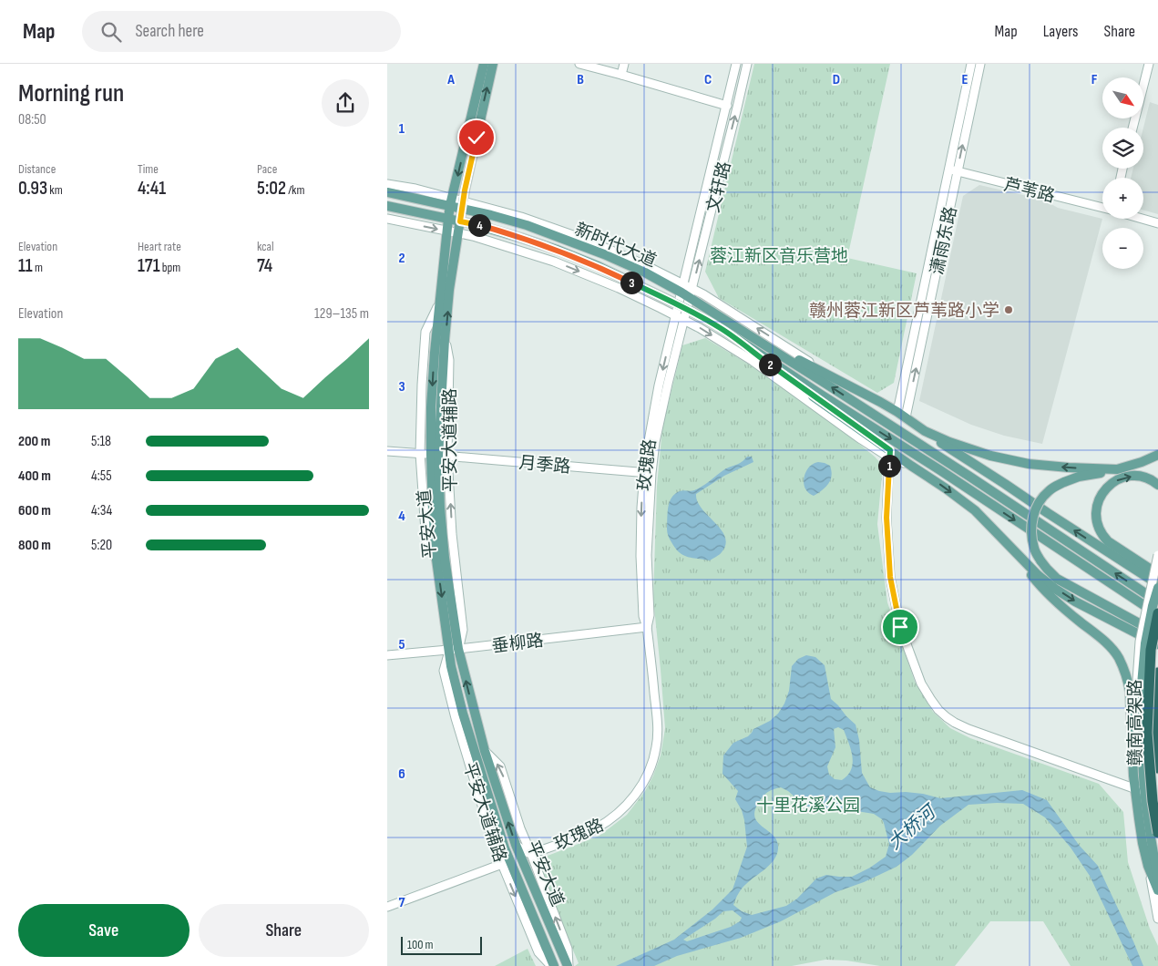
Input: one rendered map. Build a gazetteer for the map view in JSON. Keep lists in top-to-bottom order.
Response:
{
  "streets": {
    "highway": ["赣南高架路"],
    "main road": ["新时代大道", "平安大道"],
    "street": [
      "文轩路",
      "芦苇路",
      "潇雨东路",
      "平安大道辅路",
      "月季路",
      "玫瑰路",
      "垂柳路"
    ]
  },
  "crossings": [
    ["文轩路", "新时代大道"],
    ["文轩路", "玫瑰路"],
    ["芦苇路", "潇雨东路"],
    ["新时代大道", "平安大道"],
    ["平安大道辅路", "月季路"],
    ["平安大道辅路", "玫瑰路"],
    ["平安大道辅路", "平安大道"],
    ["平安大道辅路", "垂柳路"],
    ["月季路", "玫瑰路"],
    ["月季路", "平安大道"],
    ["玫瑰路", "平安大道"],
    ["玫瑰路", "垂柳路"],
    ["平安大道", "垂柳路"]
  ],
  "water": ["大桥河"],
  "parks": ["蓉江新区音乐营地", "十里花溪公园"],
  "places": ["赣州蓉江新区芦苇路小学"],
  "scale_bar": "100 m",
  "north": "bottom right",
  "page": {
    "header": "Map",
    "search": "Search here",
    "nav": ["Map", "Layers", "Share"],
    "heading": ["Morning run", "08:50"],
    "map_buttons": ["+", "−"],
    "stats": [
      ["Distance", "0.93 km"],
      ["Time", "4:41"],
      ["Pace", "5:02 /km"],
      ["Elevation", "11 m"],
      ["Heart rate", "171 bpm"],
      ["kcal", "74"]
    ],
    "pins": [
      "4",
      "3",
      "2",
      "1"
    ],
    "chart": ["Elevation", "129–135 m"],
    "list": [
      {
        "name": "200 m",
        "note": "5:18"
      },
      {
        "name": "400 m",
        "note": "4:55"
      },
      {
        "name": "600 m",
        "note": "4:34"
      },
      {
        "name": "800 m",
        "note": "5:20"
      }
    ],
    "buttons": ["Save", "Share"],
    "scale": "100 m"
  },
  "grid": {
    "columns": [
      "A",
      "B",
      "C",
      "D",
      "E",
      "F"
    ],
    "rows": [
      "1",
      "2",
      "3",
      "4",
      "5",
      "6",
      "7"
    ]
  }
}
